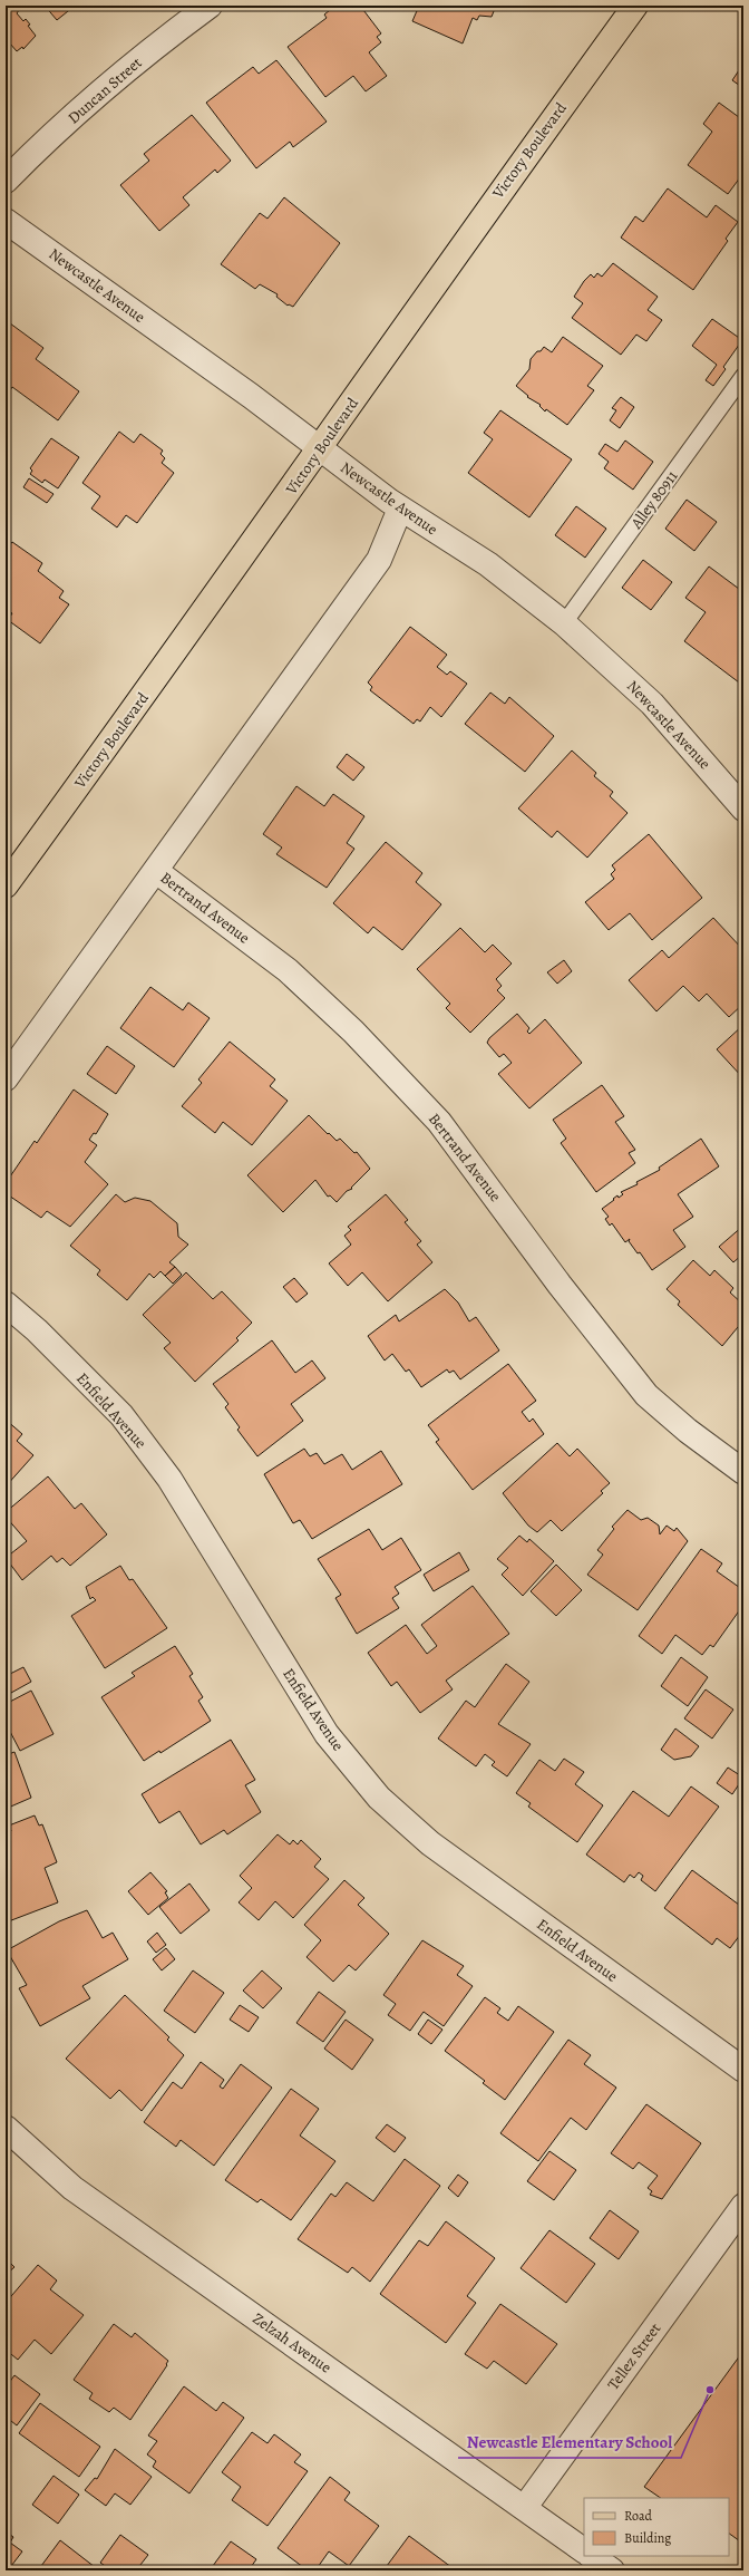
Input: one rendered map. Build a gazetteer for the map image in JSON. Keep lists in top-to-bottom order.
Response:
{
  "streets": {
    "main road": ["Victory Boulevard"],
    "street": [
      "Duncan Street",
      "Newcastle Avenue",
      "Bertrand Avenue",
      "Enfield Avenue",
      "Zelzah Avenue",
      "Tellez Street"
    ],
    "lane": ["Alley 80911"]
  },
  "crossings": [
    ["Victory Boulevard", "Newcastle Avenue"],
    ["Newcastle Avenue", "Alley 80911"],
    ["Zelzah Avenue", "Tellez Street"]
  ],
  "places": ["Newcastle Elementary School"],
  "legend": ["Road", "Building"]
}
